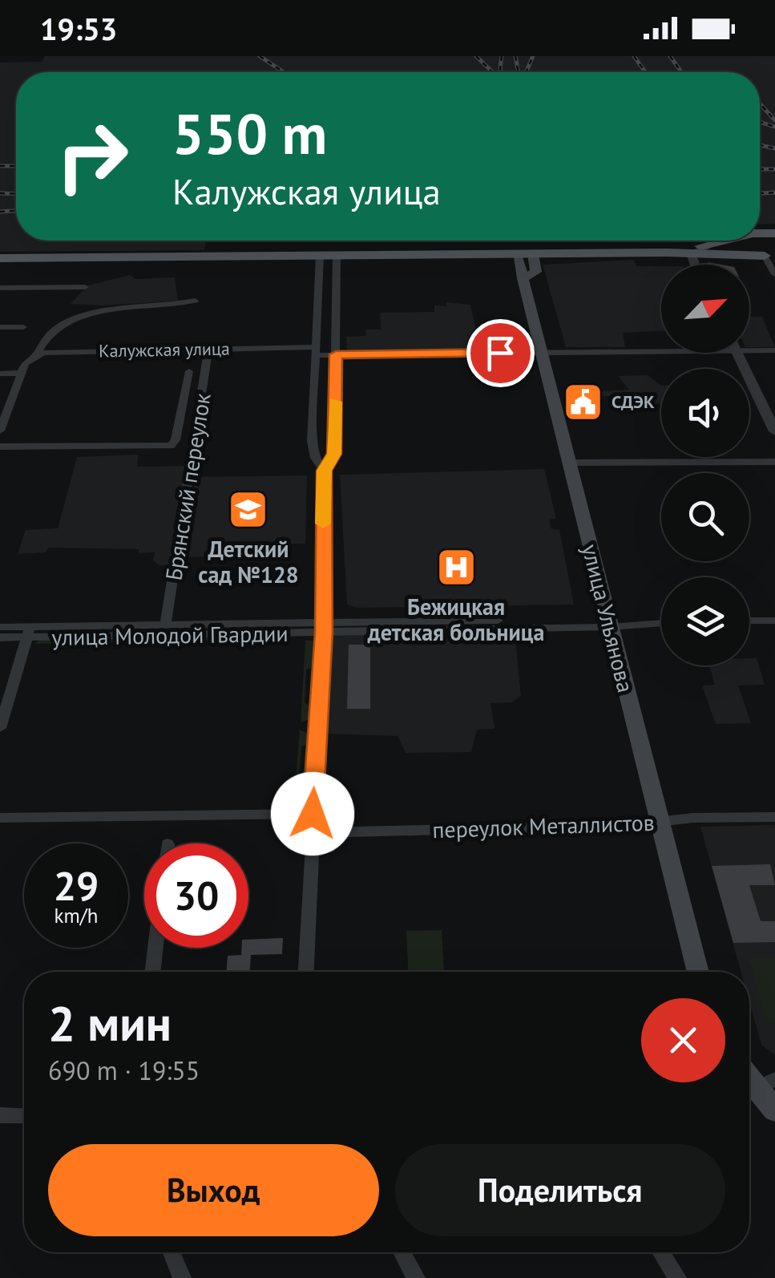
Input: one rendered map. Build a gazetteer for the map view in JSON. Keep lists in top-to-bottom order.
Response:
{
  "streets": {
    "main road": ["улица Ульянова"],
    "street": [
      "Калужская улица",
      "Брянский переулок",
      "улица Молодой Гвардии",
      "переулок Металлистов"
    ]
  },
  "crossings": [
    ["Калужская улица", "Брянский переулок"],
    ["Калужская улица", "улица Ульянова"],
    ["Брянский переулок", "улица Молодой Гвардии"],
    ["улица Ульянова", "улица Молодой Гвардии"],
    ["улица Ульянова", "переулок Металлистов"]
  ],
  "places": {
    "public building": ["СДЭК"],
    "school or university": ["Детский сад №128"],
    "hospital": ["Бежицкая детская больница"]
  },
  "north": "top right",
  "page": {
    "status": "19:53",
    "turn": ["550 m", "Калужская улица"],
    "speed": "29 km/h",
    "limit": "30",
    "heading": ["2 мин", "690 m · 19:55"],
    "buttons": ["Выход", "Поделиться"]
  }
}
